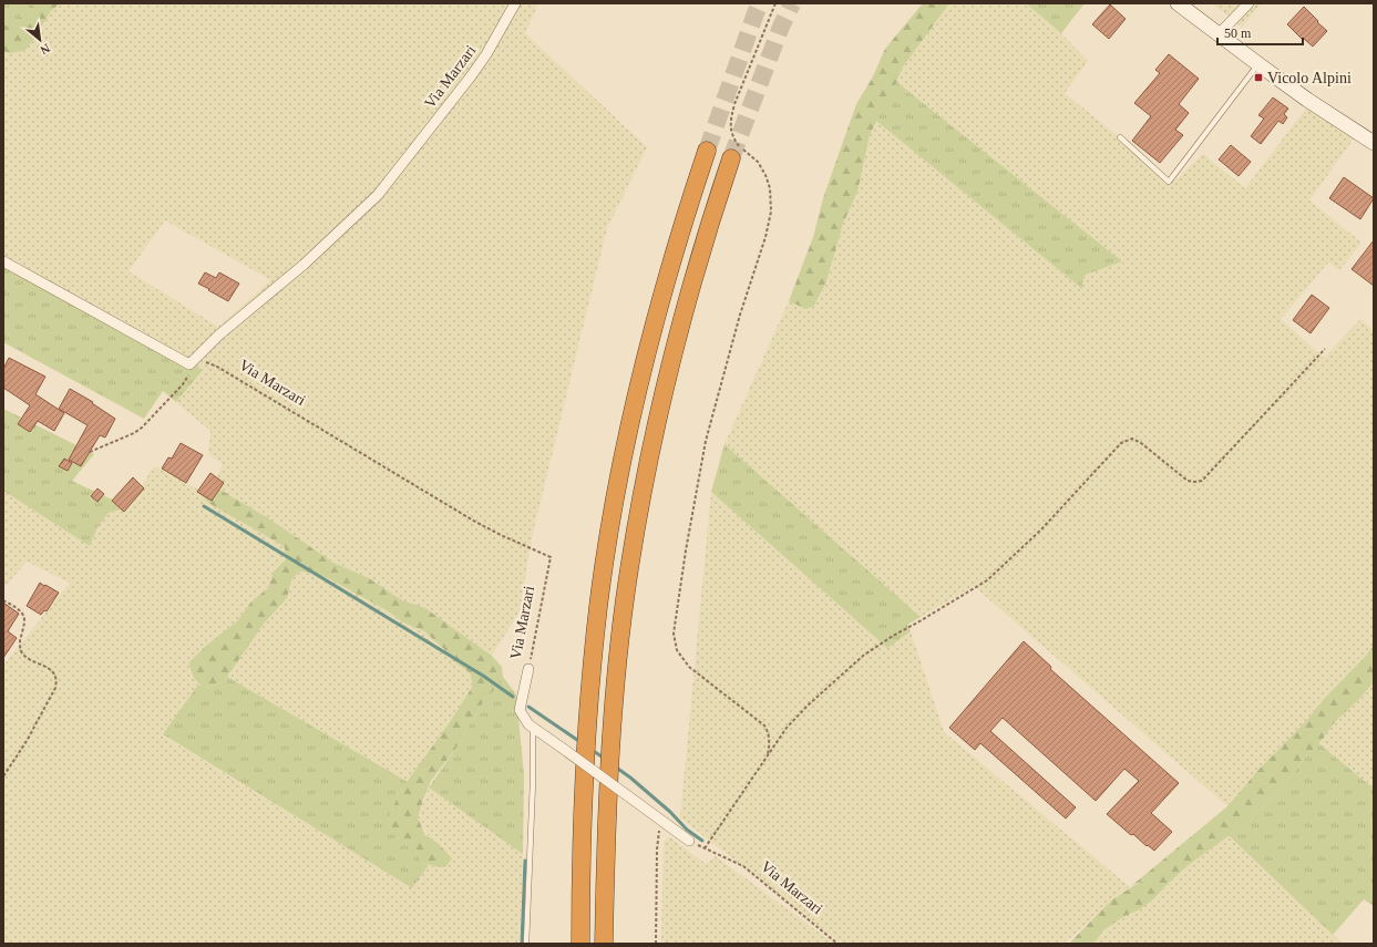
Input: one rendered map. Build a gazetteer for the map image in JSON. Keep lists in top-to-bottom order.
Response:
{
  "streets": {
    "street": ["Via Marzari"]
  },
  "places": {
    "transit": ["Vicolo Alpini"]
  },
  "scale_bar": "50 m",
  "north": "bottom right"
}
